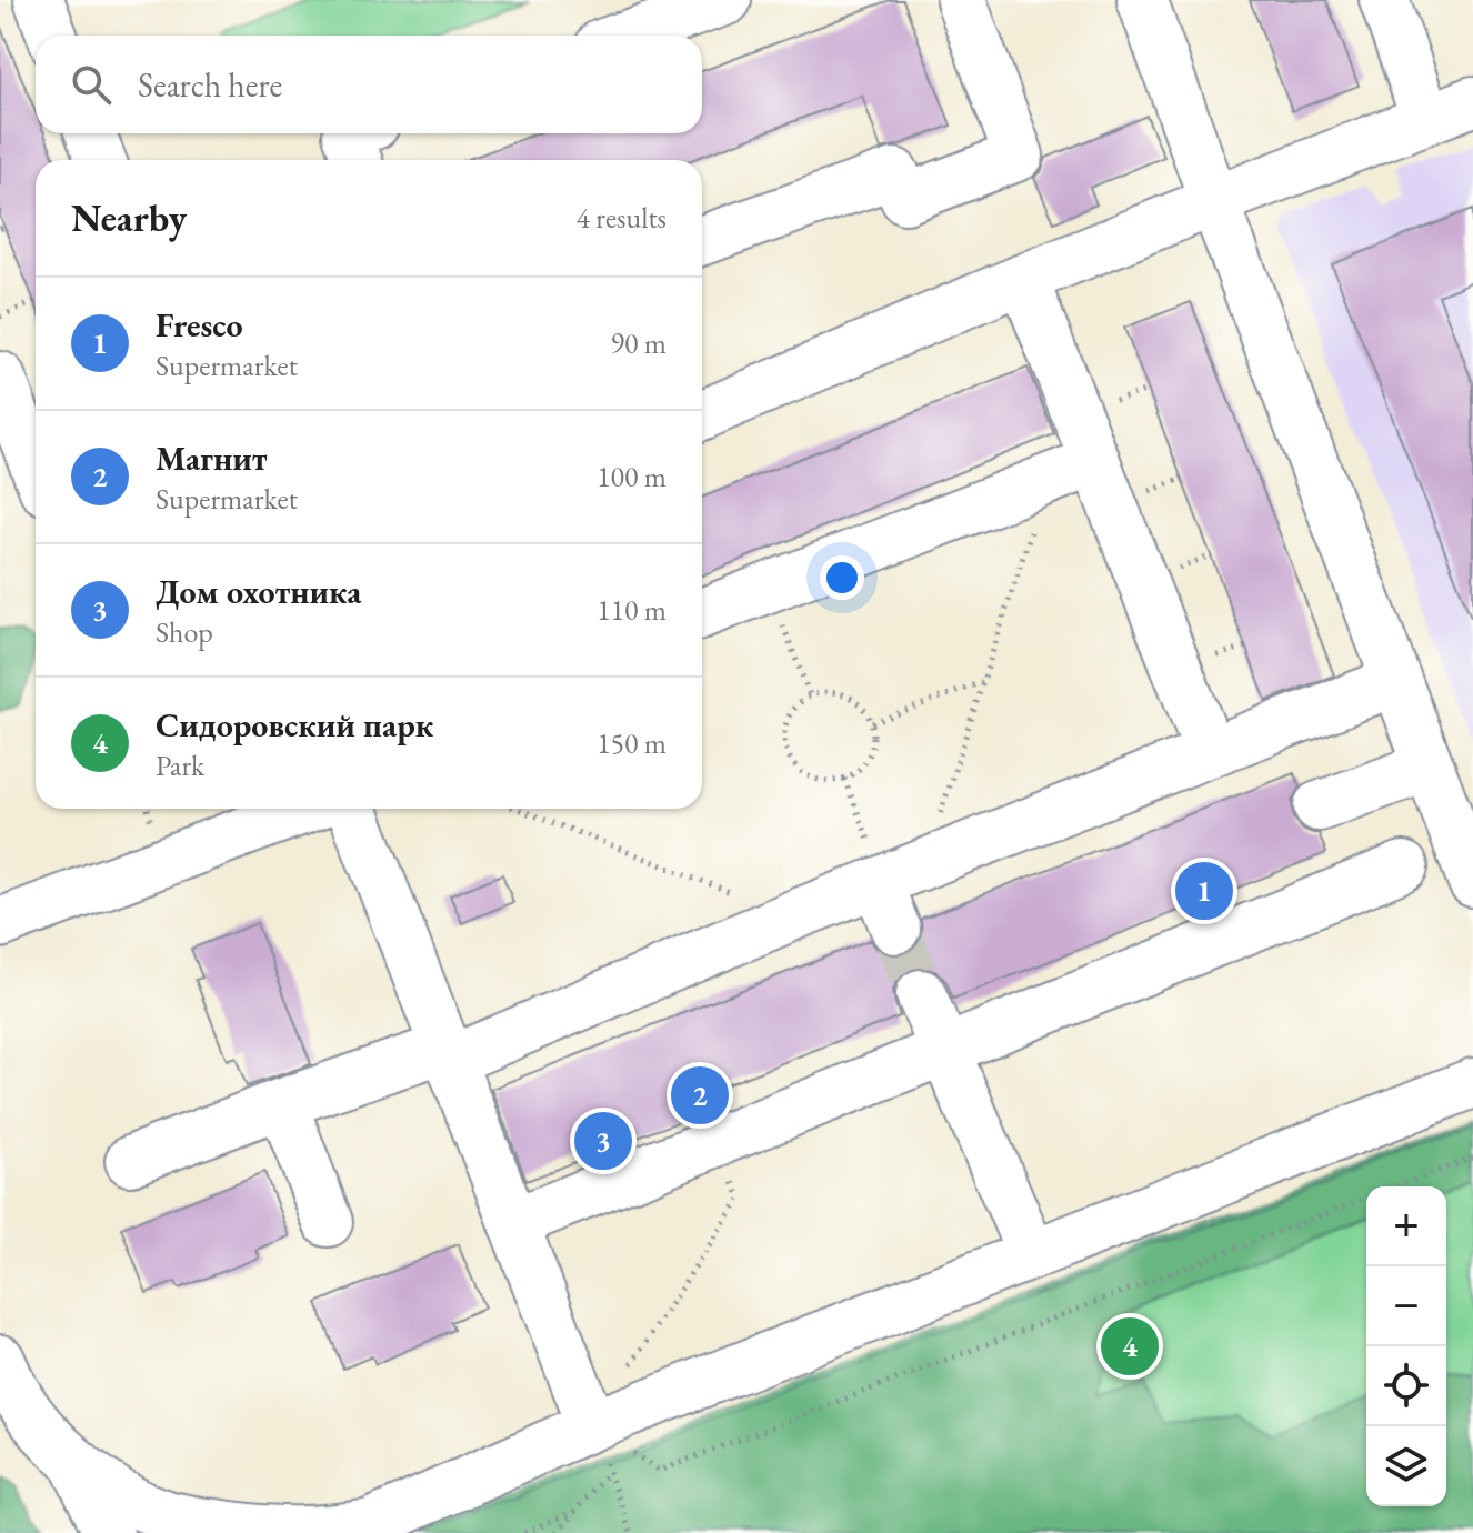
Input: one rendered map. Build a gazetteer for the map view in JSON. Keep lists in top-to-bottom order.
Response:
{
  "page": {
    "search": "Search here",
    "heading": ["Nearby", "4 results"],
    "list": [
      {
        "mark": "1",
        "name": "Fresco",
        "note": "Supermarket",
        "value": "90 m"
      },
      {
        "mark": "2",
        "name": "Магнит",
        "note": "Supermarket",
        "value": "100 m"
      },
      {
        "mark": "3",
        "name": "Дом охотника",
        "note": "Shop",
        "value": "110 m"
      },
      {
        "mark": "4",
        "name": "Сидоровский парк",
        "note": "Park",
        "value": "150 m"
      }
    ],
    "pins": [
      "1",
      "2",
      "3",
      "4"
    ],
    "map_buttons": ["+", "−"]
  }
}
